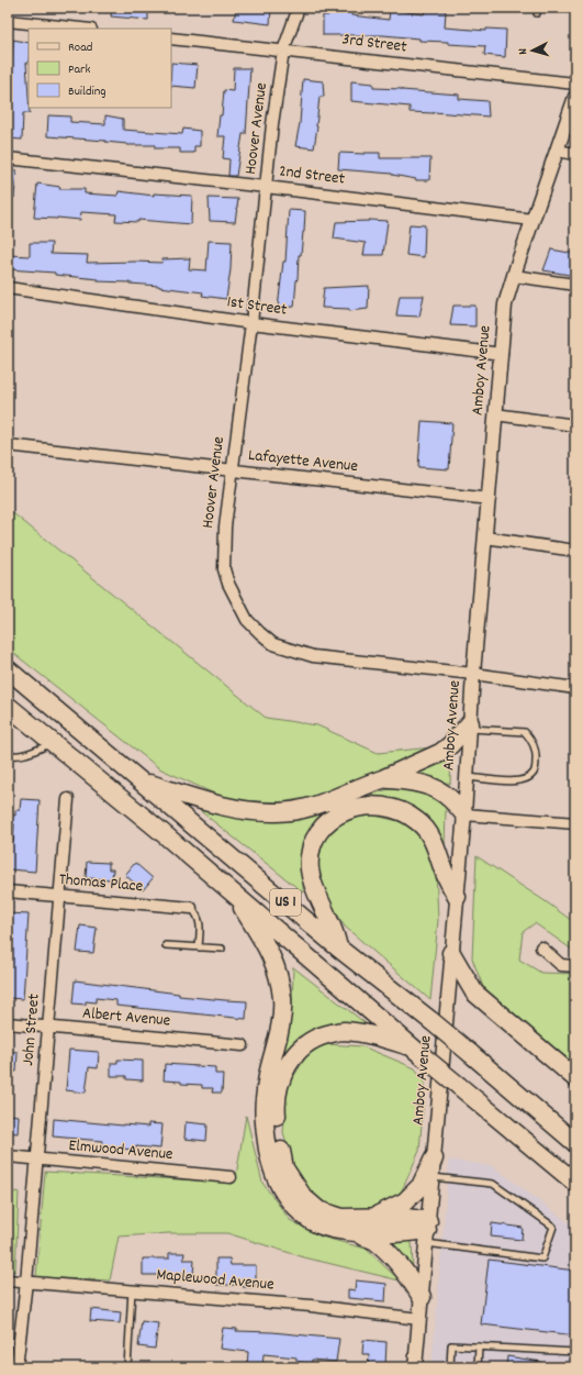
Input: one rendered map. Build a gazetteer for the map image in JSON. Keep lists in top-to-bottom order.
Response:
{
  "streets": {
    "highway": ["US 1"],
    "street": [
      "3rd Street",
      "Hoover Avenue",
      "2nd Street",
      "1st Street",
      "Amboy Avenue",
      "Lafayette Avenue",
      "Thomas Place",
      "Albert Avenue",
      "John Street",
      "Elmwood Avenue",
      "Maplewood Avenue"
    ]
  },
  "crossings": [
    ["3rd Street", "Hoover Avenue"],
    ["Hoover Avenue", "2nd Street"],
    ["Hoover Avenue", "1st Street"],
    ["Hoover Avenue", "Amboy Avenue"],
    ["Hoover Avenue", "Lafayette Avenue"],
    ["2nd Street", "Amboy Avenue"],
    ["1st Street", "Amboy Avenue"],
    ["Amboy Avenue", "Lafayette Avenue"],
    ["Thomas Place", "John Street"],
    ["Albert Avenue", "John Street"],
    ["John Street", "Elmwood Avenue"],
    ["John Street", "Maplewood Avenue"]
  ],
  "legend": ["Road", "Park", "Building"],
  "north": "left"
}
